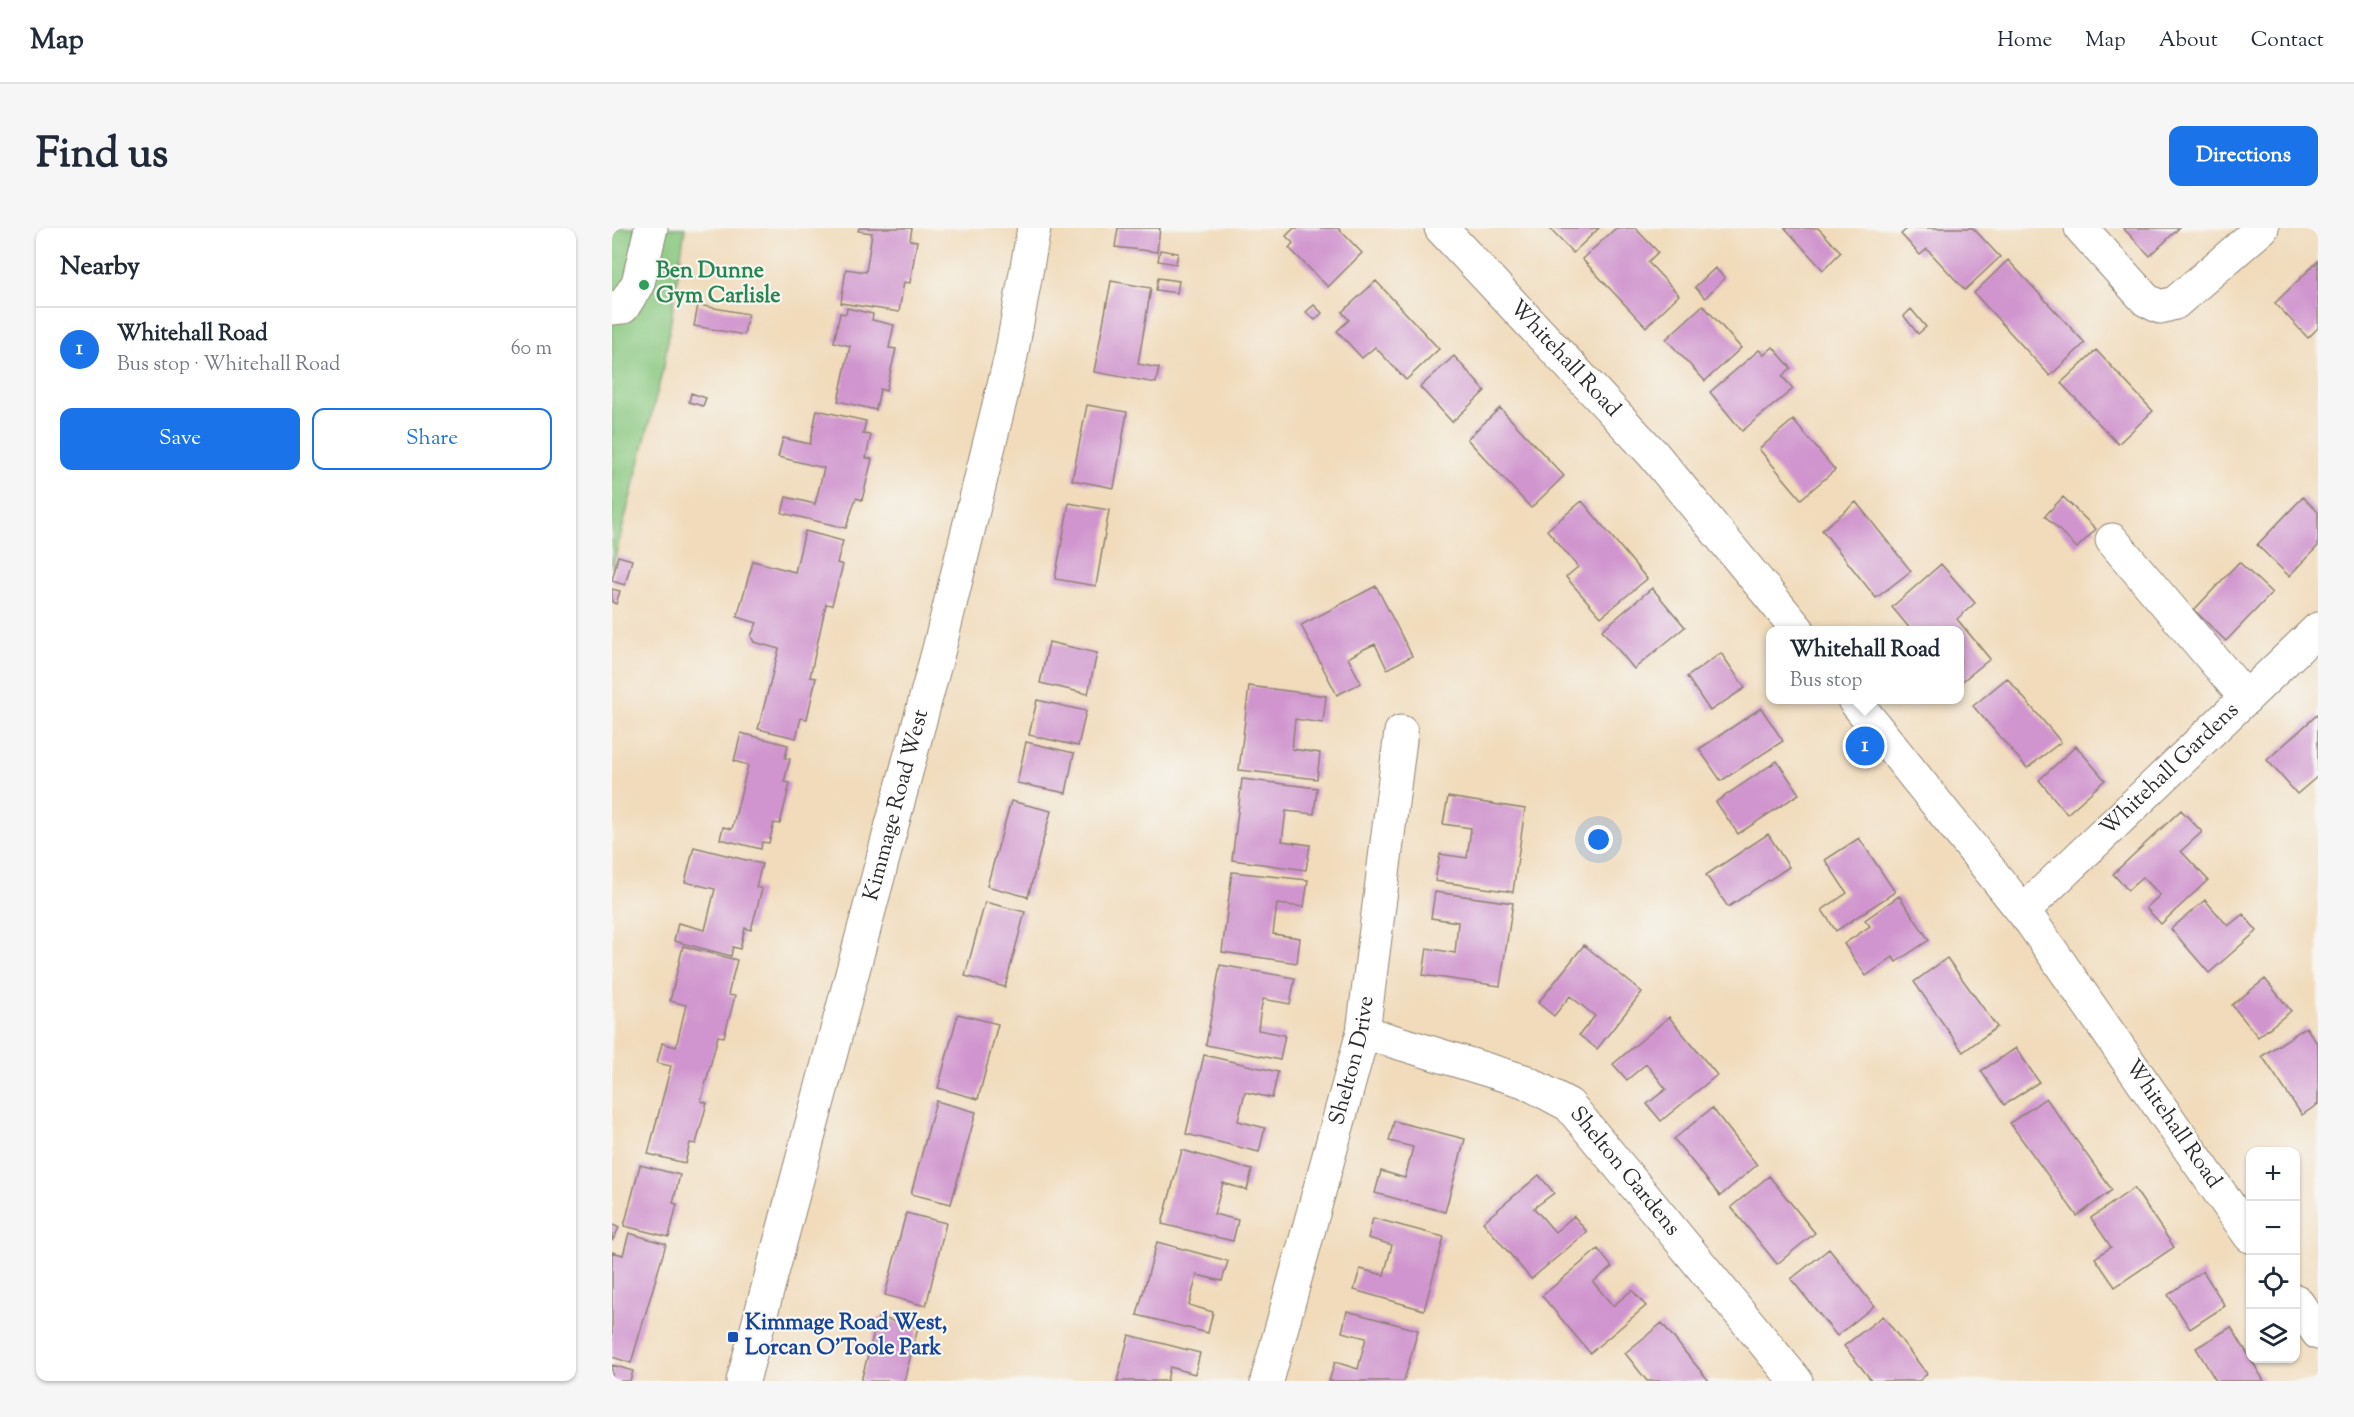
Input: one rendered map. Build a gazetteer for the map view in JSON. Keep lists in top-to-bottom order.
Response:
{
  "streets": {
    "street": [
      "Whitehall Road",
      "Whitehall Gardens",
      "Kimmage Road West",
      "Shelton Drive",
      "Shelton Gardens"
    ]
  },
  "crossings": [
    ["Whitehall Road", "Whitehall Gardens"],
    ["Shelton Drive", "Shelton Gardens"]
  ],
  "places": {
    "other": ["Ben Dunne Gym Carlisle"],
    "transit": ["Kimmage Road West, Lorcan O'Toole Park"]
  },
  "page": {
    "header": "Map",
    "nav": [
      "Home",
      "Map",
      "About",
      "Contact"
    ],
    "title": "Find us",
    "buttons": [
      "Directions",
      ["Save", "Share"]
    ],
    "heading": "Nearby",
    "list": [
      {
        "mark": "1",
        "name": "Whitehall Road",
        "note": "Bus stop · Whitehall Road",
        "value": "60 m"
      }
    ],
    "popup": ["Whitehall Road", "Bus stop"],
    "pins": "1",
    "map_buttons": ["+", "−"]
  }
}
